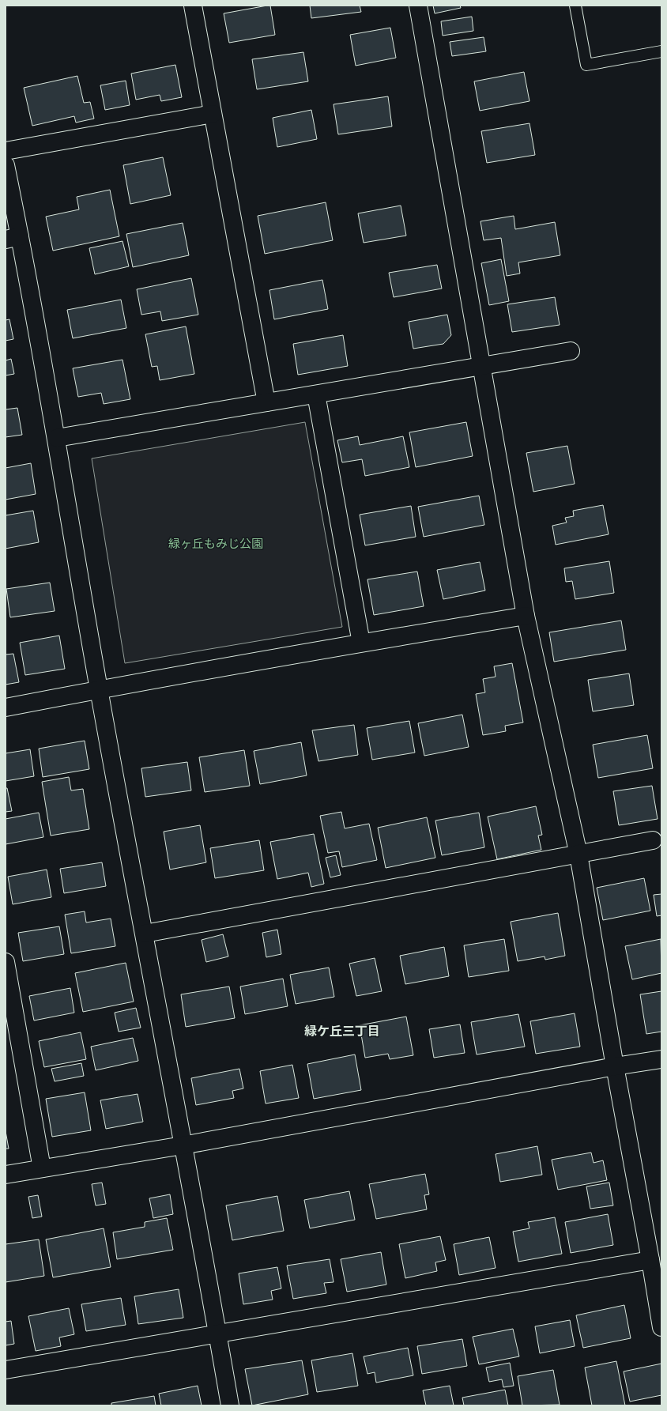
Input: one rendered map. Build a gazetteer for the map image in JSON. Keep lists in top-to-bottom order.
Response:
{
  "districts": ["緑ケ丘三丁目"],
  "parks": ["緑ヶ丘もみじ公園"]
}
